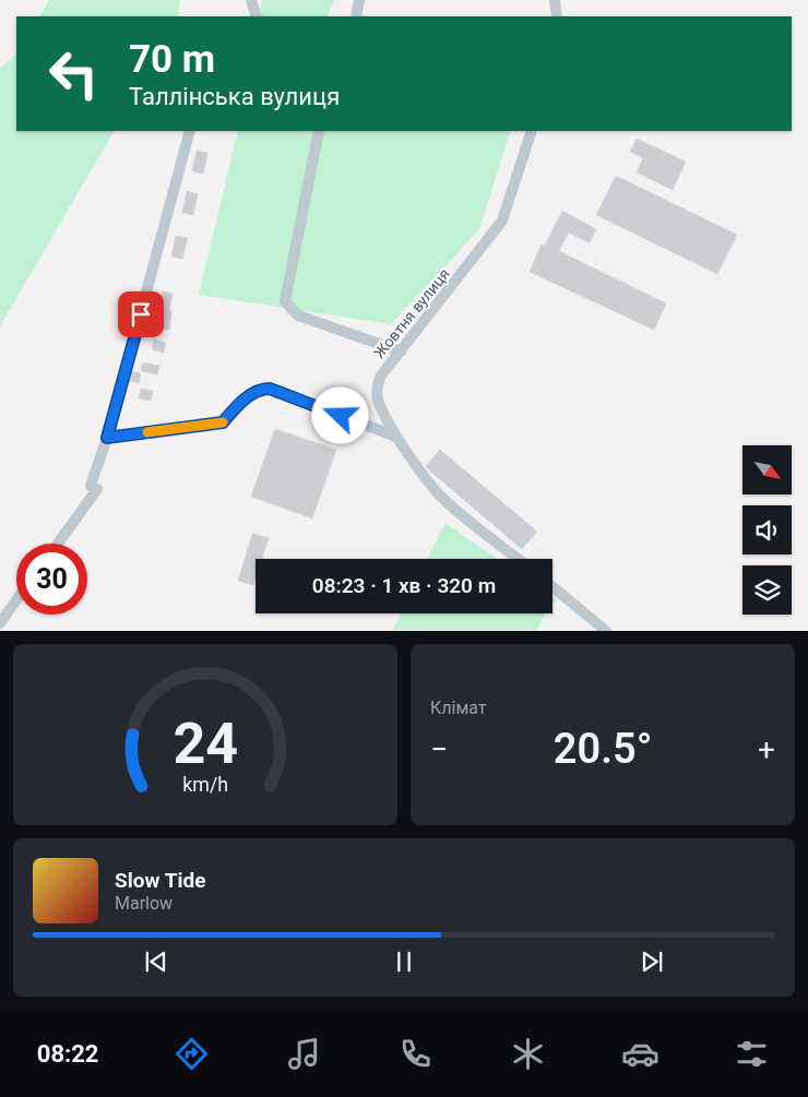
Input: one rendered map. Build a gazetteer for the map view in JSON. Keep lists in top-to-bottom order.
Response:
{
  "streets": {
    "street": ["Жовтня вулиця"]
  },
  "north": "bottom right",
  "page": {
    "turn": ["70 m", "Таллінська вулиця"],
    "limit": "30",
    "trip": "08:23 · 1 хв · 320 m",
    "tile": "Клімат",
    "heat": ["−", "20.5°", "+"],
    "song": ["Slow Tide", "Marlow"],
    "tabs": "08:22",
    "gauge": ["24", "km/h"]
  }
}
